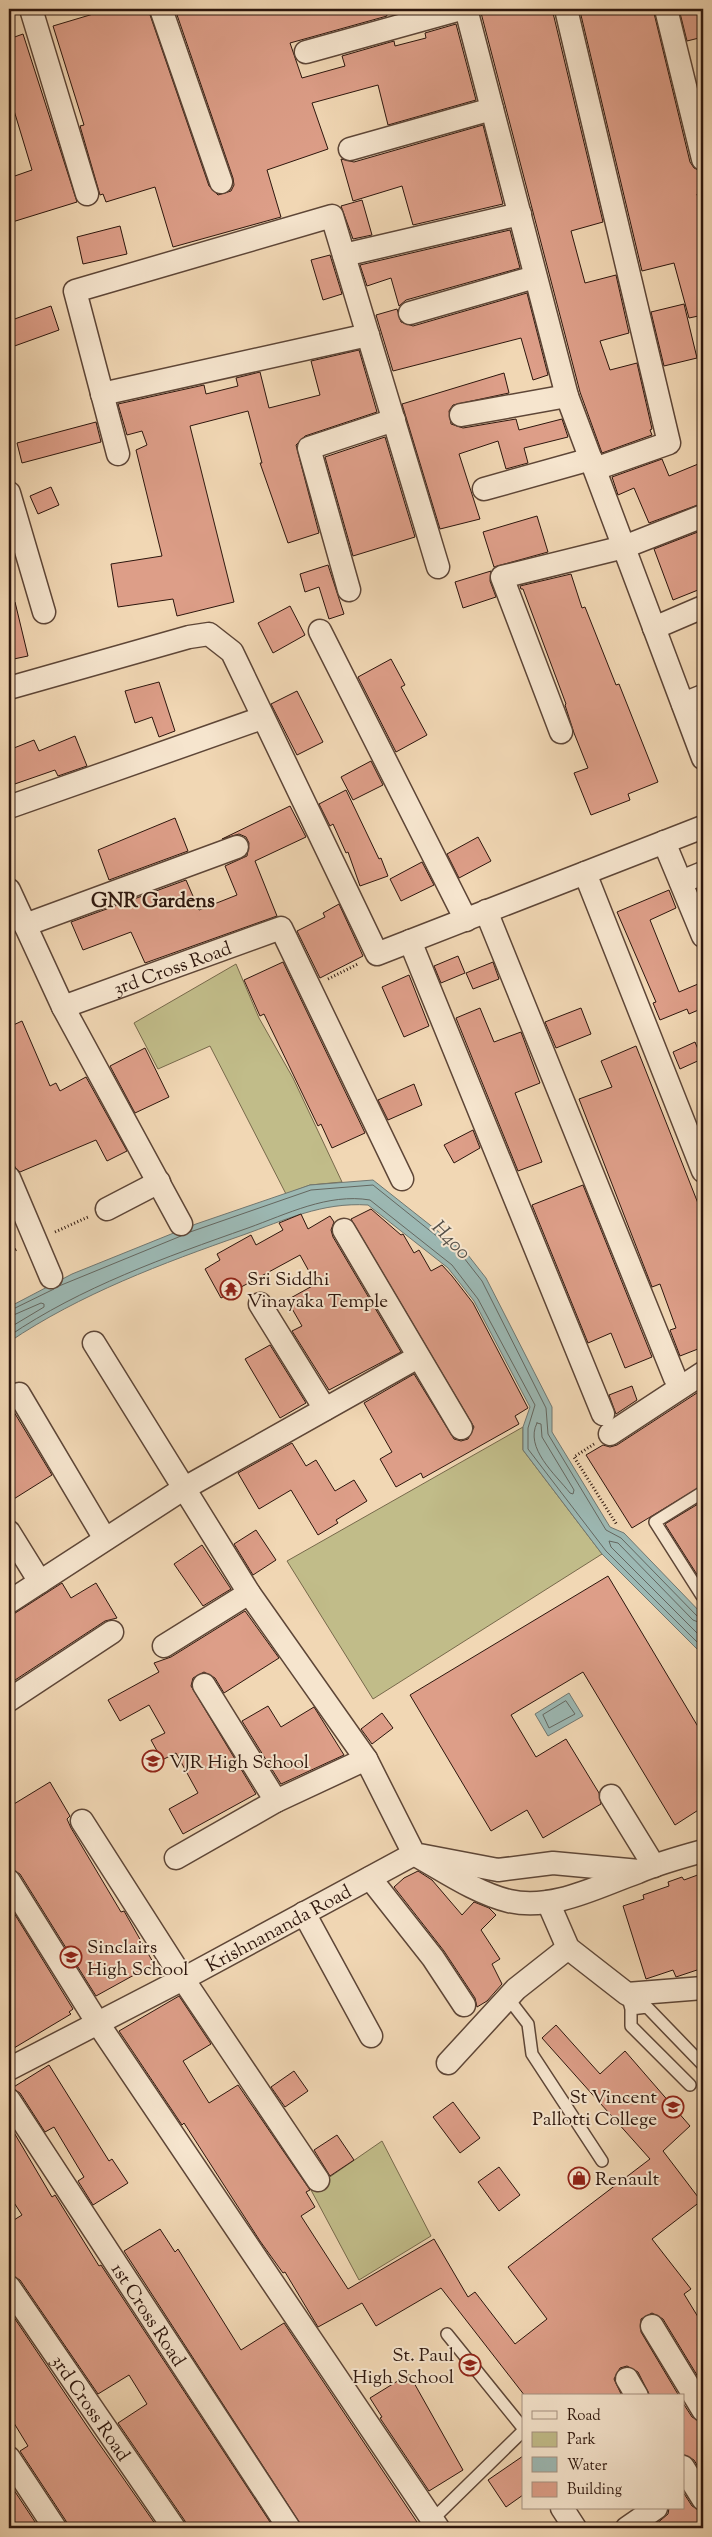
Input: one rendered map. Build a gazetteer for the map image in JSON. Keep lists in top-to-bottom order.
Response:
{
  "streets": {
    "street": ["3rd Cross Road", "Krishnananda Road", "1st Cross Road"]
  },
  "districts": ["GNR Gardens"],
  "water": ["H400"],
  "places": {
    "temple": ["Sri Siddhi Vinayaka Temple"],
    "school or university": [
      "VJR High School",
      "Sinclairs High School",
      "St Vincent Pallotti College",
      "St. Paul High School"
    ],
    "shop": ["Renault"]
  },
  "legend": [
    "Road",
    "Park",
    "Water",
    "Building"
  ]
}
